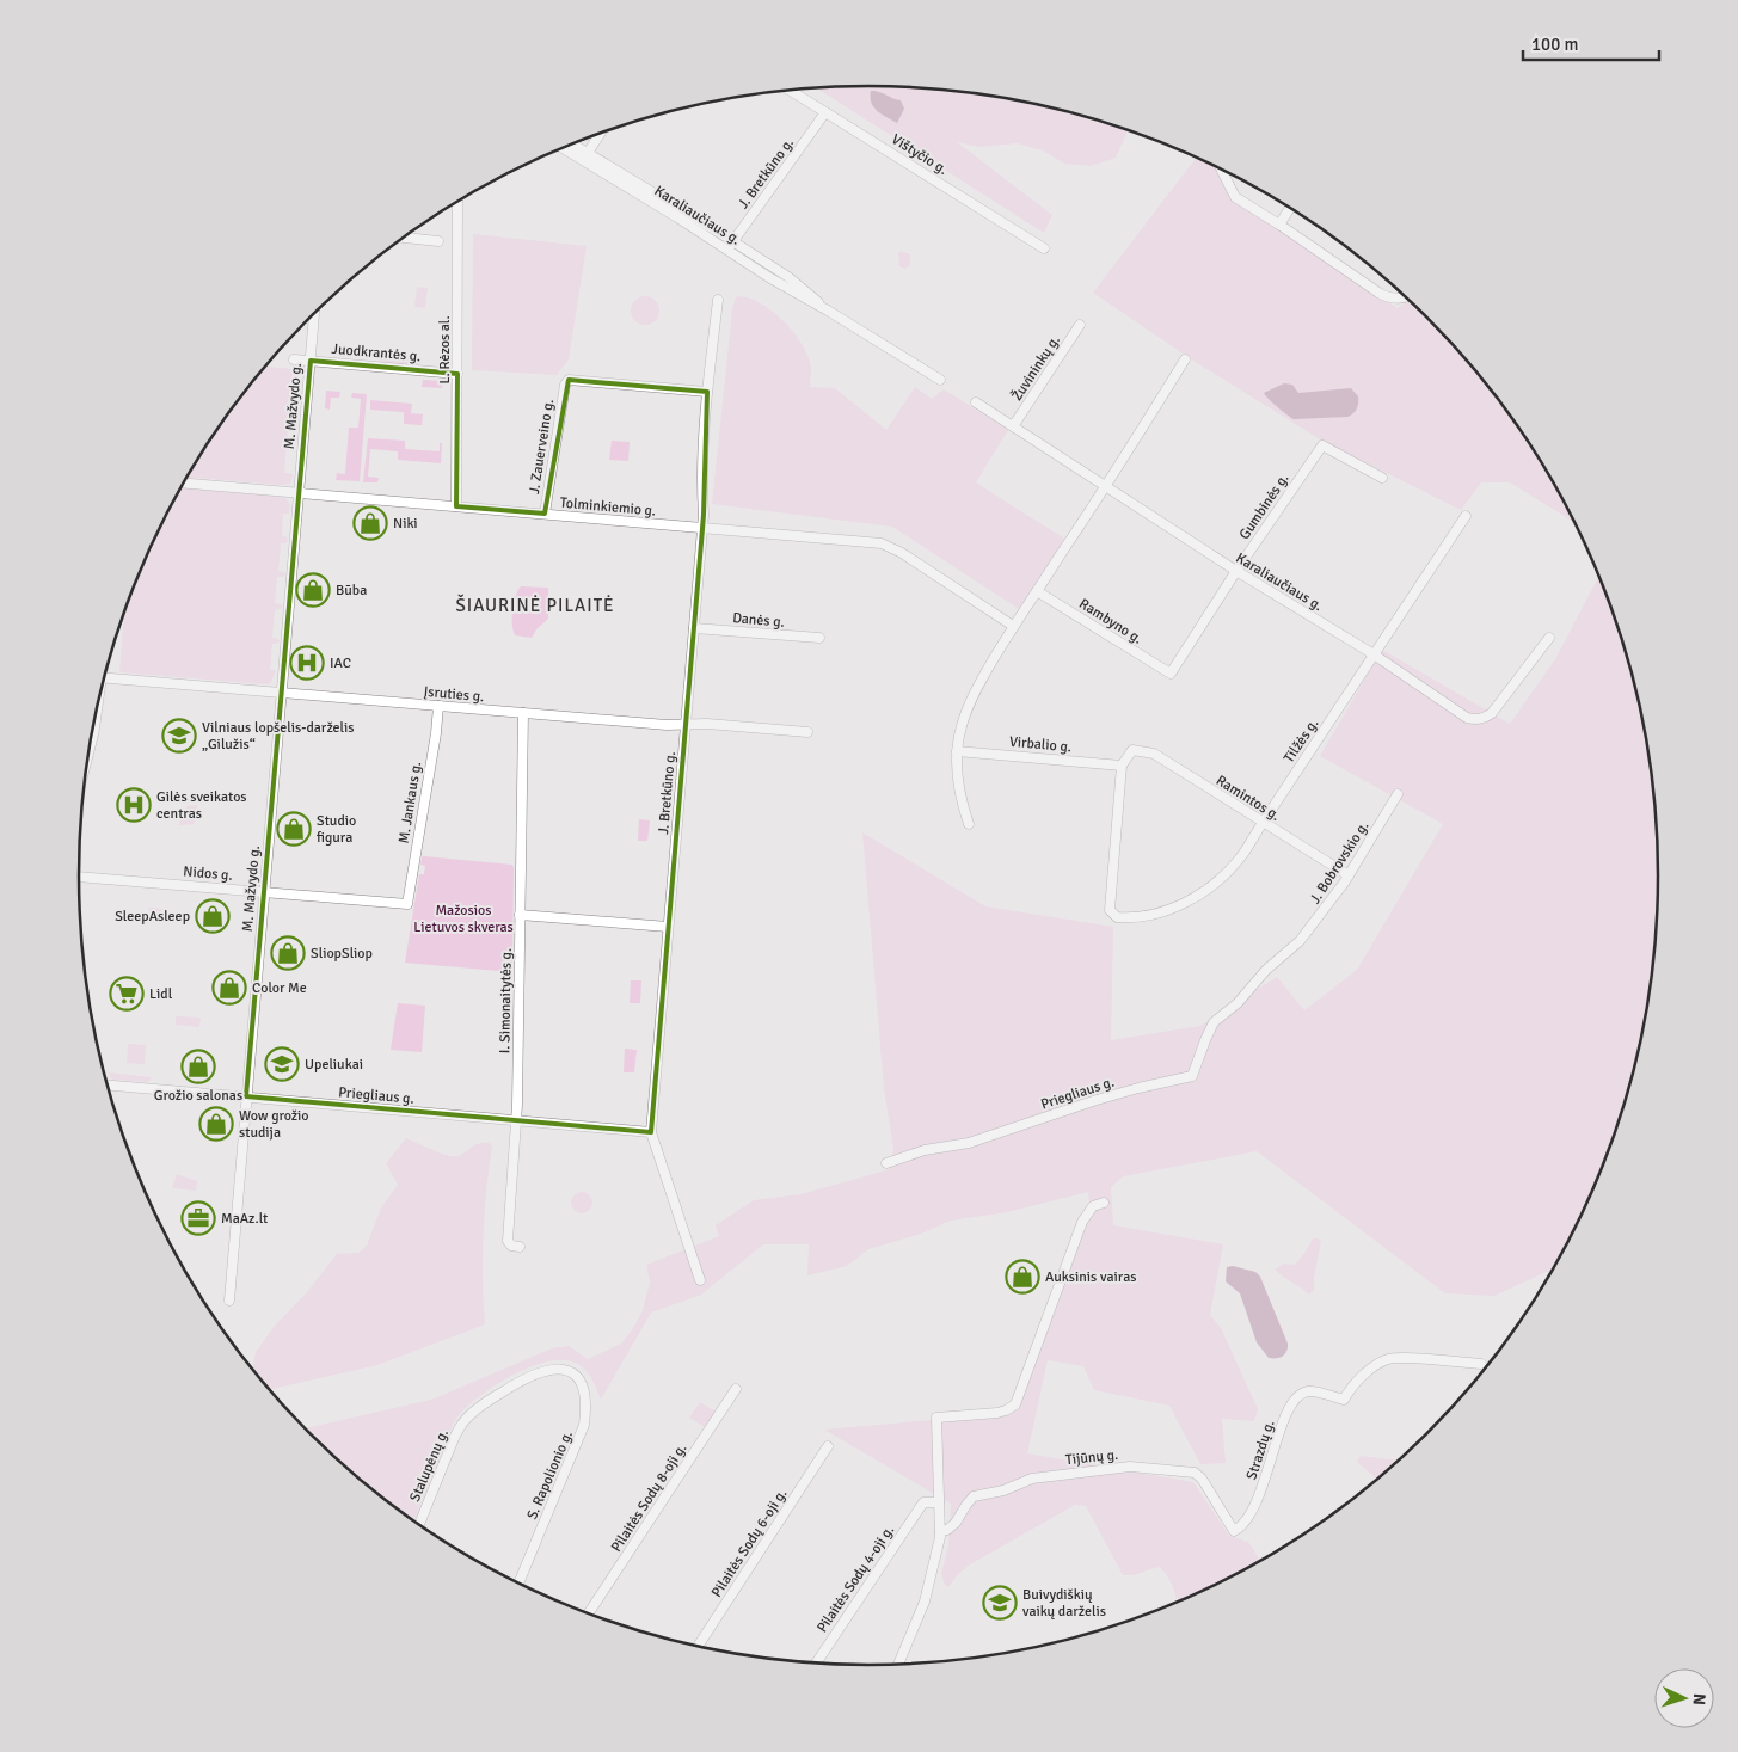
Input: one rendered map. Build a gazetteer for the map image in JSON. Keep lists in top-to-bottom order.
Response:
{
  "streets": {
    "street": [
      "Vištyčio g.",
      "J. Bretkūno g.",
      "Karaliaučiaus g.",
      "L. Rėzos al.",
      "Juodkrantės g.",
      "Žuvininkų g.",
      "M. Mažvydo g.",
      "J. Zauerveino g.",
      "Tolminkiemio g.",
      "Gumbinės g.",
      "Danės g.",
      "Rambyno g.",
      "Įsruties g.",
      "Tilžės g.",
      "Virbalio g.",
      "Ramintos g.",
      "M. Jankaus g.",
      "J. Bobrovskio g.",
      "Nidos g.",
      "I. Simonaitytės g.",
      "Priegliaus g.",
      "Strazdų g.",
      "Tijūnų g.",
      "Stalupėnų g.",
      "S. Rapolionio g.",
      "Pilaitės Sodų 8-oji g.",
      "Pilaitės Sodų 6-oji g.",
      "Pilaitės Sodų 4-oji g."
    ]
  },
  "crossings": [
    ["Vištyčio g.", "J. Bretkūno g."],
    ["J. Bretkūno g.", "Karaliaučiaus g."],
    ["J. Bretkūno g.", "J. Zauerveino g."],
    ["J. Bretkūno g.", "Tolminkiemio g."],
    ["J. Bretkūno g.", "Danės g."],
    ["J. Bretkūno g.", "Įsruties g."],
    ["J. Bretkūno g.", "Priegliaus g."],
    ["Karaliaučiaus g.", "Žuvininkų g."],
    ["Karaliaučiaus g.", "Gumbinės g."],
    ["Karaliaučiaus g.", "Tilžės g."],
    ["L. Rėzos al.", "Juodkrantės g."],
    ["L. Rėzos al.", "Tolminkiemio g."],
    ["Juodkrantės g.", "M. Mažvydo g."],
    ["M. Mažvydo g.", "Tolminkiemio g."],
    ["M. Mažvydo g.", "Įsruties g."],
    ["M. Mažvydo g.", "Nidos g."],
    ["M. Mažvydo g.", "Priegliaus g."],
    ["J. Zauerveino g.", "Tolminkiemio g."],
    ["Gumbinės g.", "Rambyno g."],
    ["Įsruties g.", "M. Jankaus g."],
    ["Įsruties g.", "I. Simonaitytės g."],
    ["Tilžės g.", "Virbalio g."],
    ["Tilžės g.", "Ramintos g."],
    ["Virbalio g.", "Ramintos g."],
    ["Ramintos g.", "J. Bobrovskio g."],
    ["M. Jankaus g.", "Nidos g."],
    ["J. Bobrovskio g.", "Priegliaus g."],
    ["I. Simonaitytės g.", "Priegliaus g."],
    ["Strazdų g.", "Tijūnų g."],
    ["Stalupėnų g.", "S. Rapolionio g."]
  ],
  "districts": ["ŠIAURINĖ PILAITĖ"],
  "parks": ["Mažosios Lietuvos skveras"],
  "places": {
    "shop": [
      "Niki",
      "Būba",
      "Studio figura",
      "SleepAsleep",
      "SliopSliop",
      "Color Me",
      "Grožio salonas",
      "Wow grožio studija",
      "Auksinis vairas"
    ],
    "hospital": ["IAC", "Gilės sveikatos centras"],
    "school or university": ["Vilniaus lopšelis-darželis „Gilužis“", "Upeliukai", "Buivydiškių vaikų darželis"],
    "supermarket": ["Lidl"],
    "office": ["MaAz.lt"]
  },
  "scale_bar": "100 m",
  "north": "right"
}
